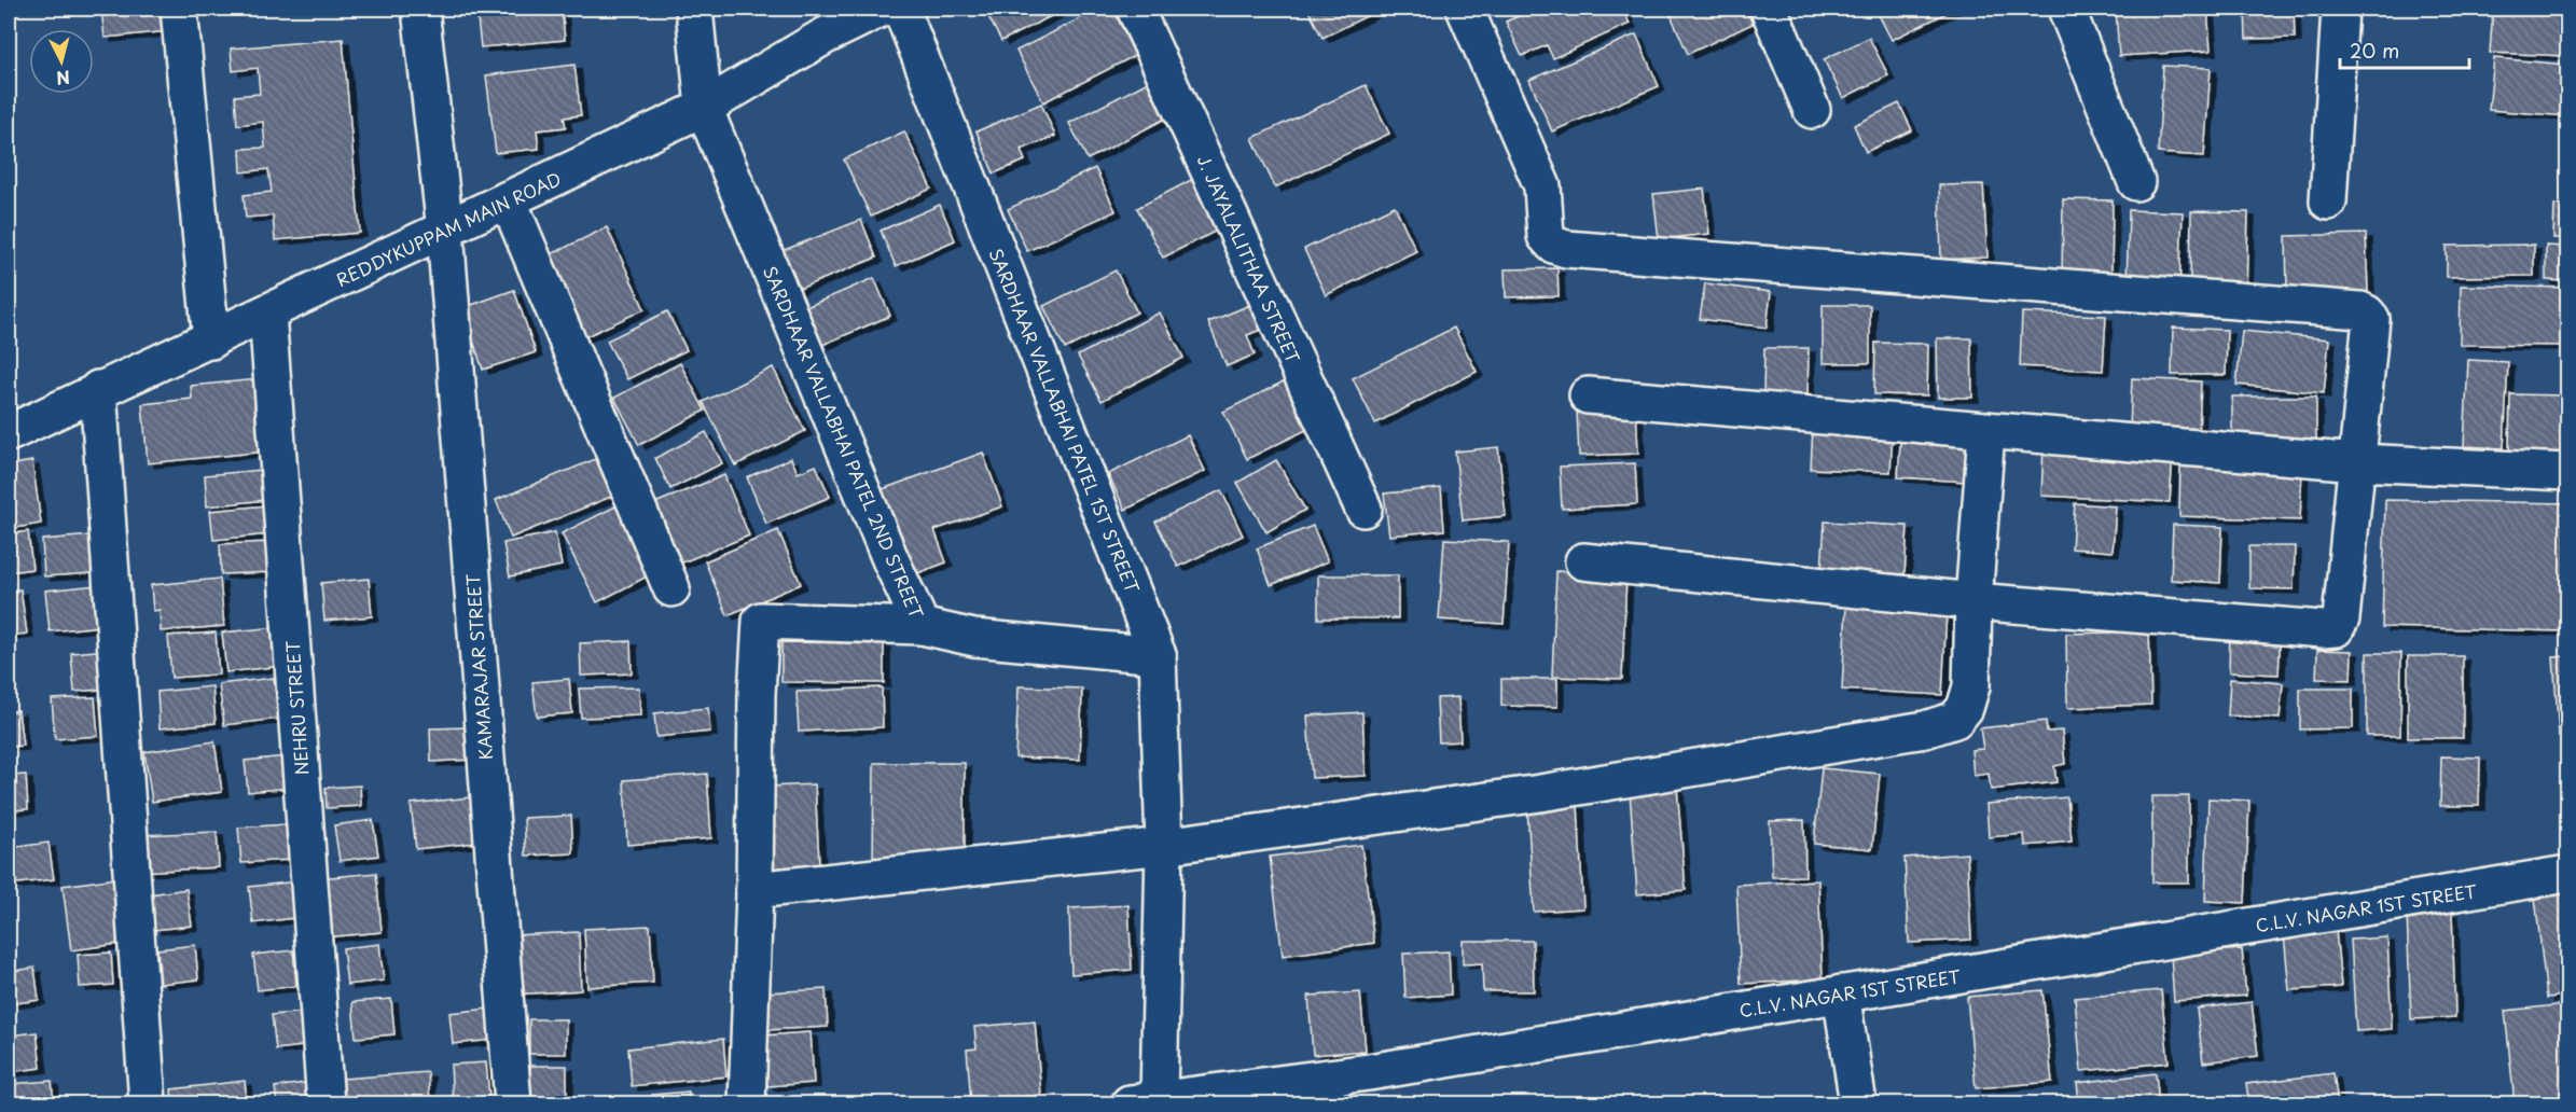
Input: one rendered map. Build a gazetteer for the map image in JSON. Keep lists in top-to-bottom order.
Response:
{
  "streets": {
    "street": [
      "REDDYKUPPAM MAIN ROAD",
      "J. JAYALALITHAA STREET",
      "SARDHAAR VALLABHAI PATEL 1ST STREET",
      "SARDHAAR VALLABHAI PATEL 2ND STREET",
      "KAMARAJAR STREET",
      "NEHRU STREET",
      "C.L.V. NAGAR 1ST STREET"
    ]
  },
  "crossings": [
    ["REDDYKUPPAM MAIN ROAD", "SARDHAAR VALLABHAI PATEL 2ND STREET"],
    ["REDDYKUPPAM MAIN ROAD", "KAMARAJAR STREET"],
    ["REDDYKUPPAM MAIN ROAD", "NEHRU STREET"],
    ["SARDHAAR VALLABHAI PATEL 1ST STREET", "SARDHAAR VALLABHAI PATEL 2ND STREET"],
    ["SARDHAAR VALLABHAI PATEL 1ST STREET", "C.L.V. NAGAR 1ST STREET"]
  ],
  "scale_bar": "20 m",
  "north": "bottom"
}
